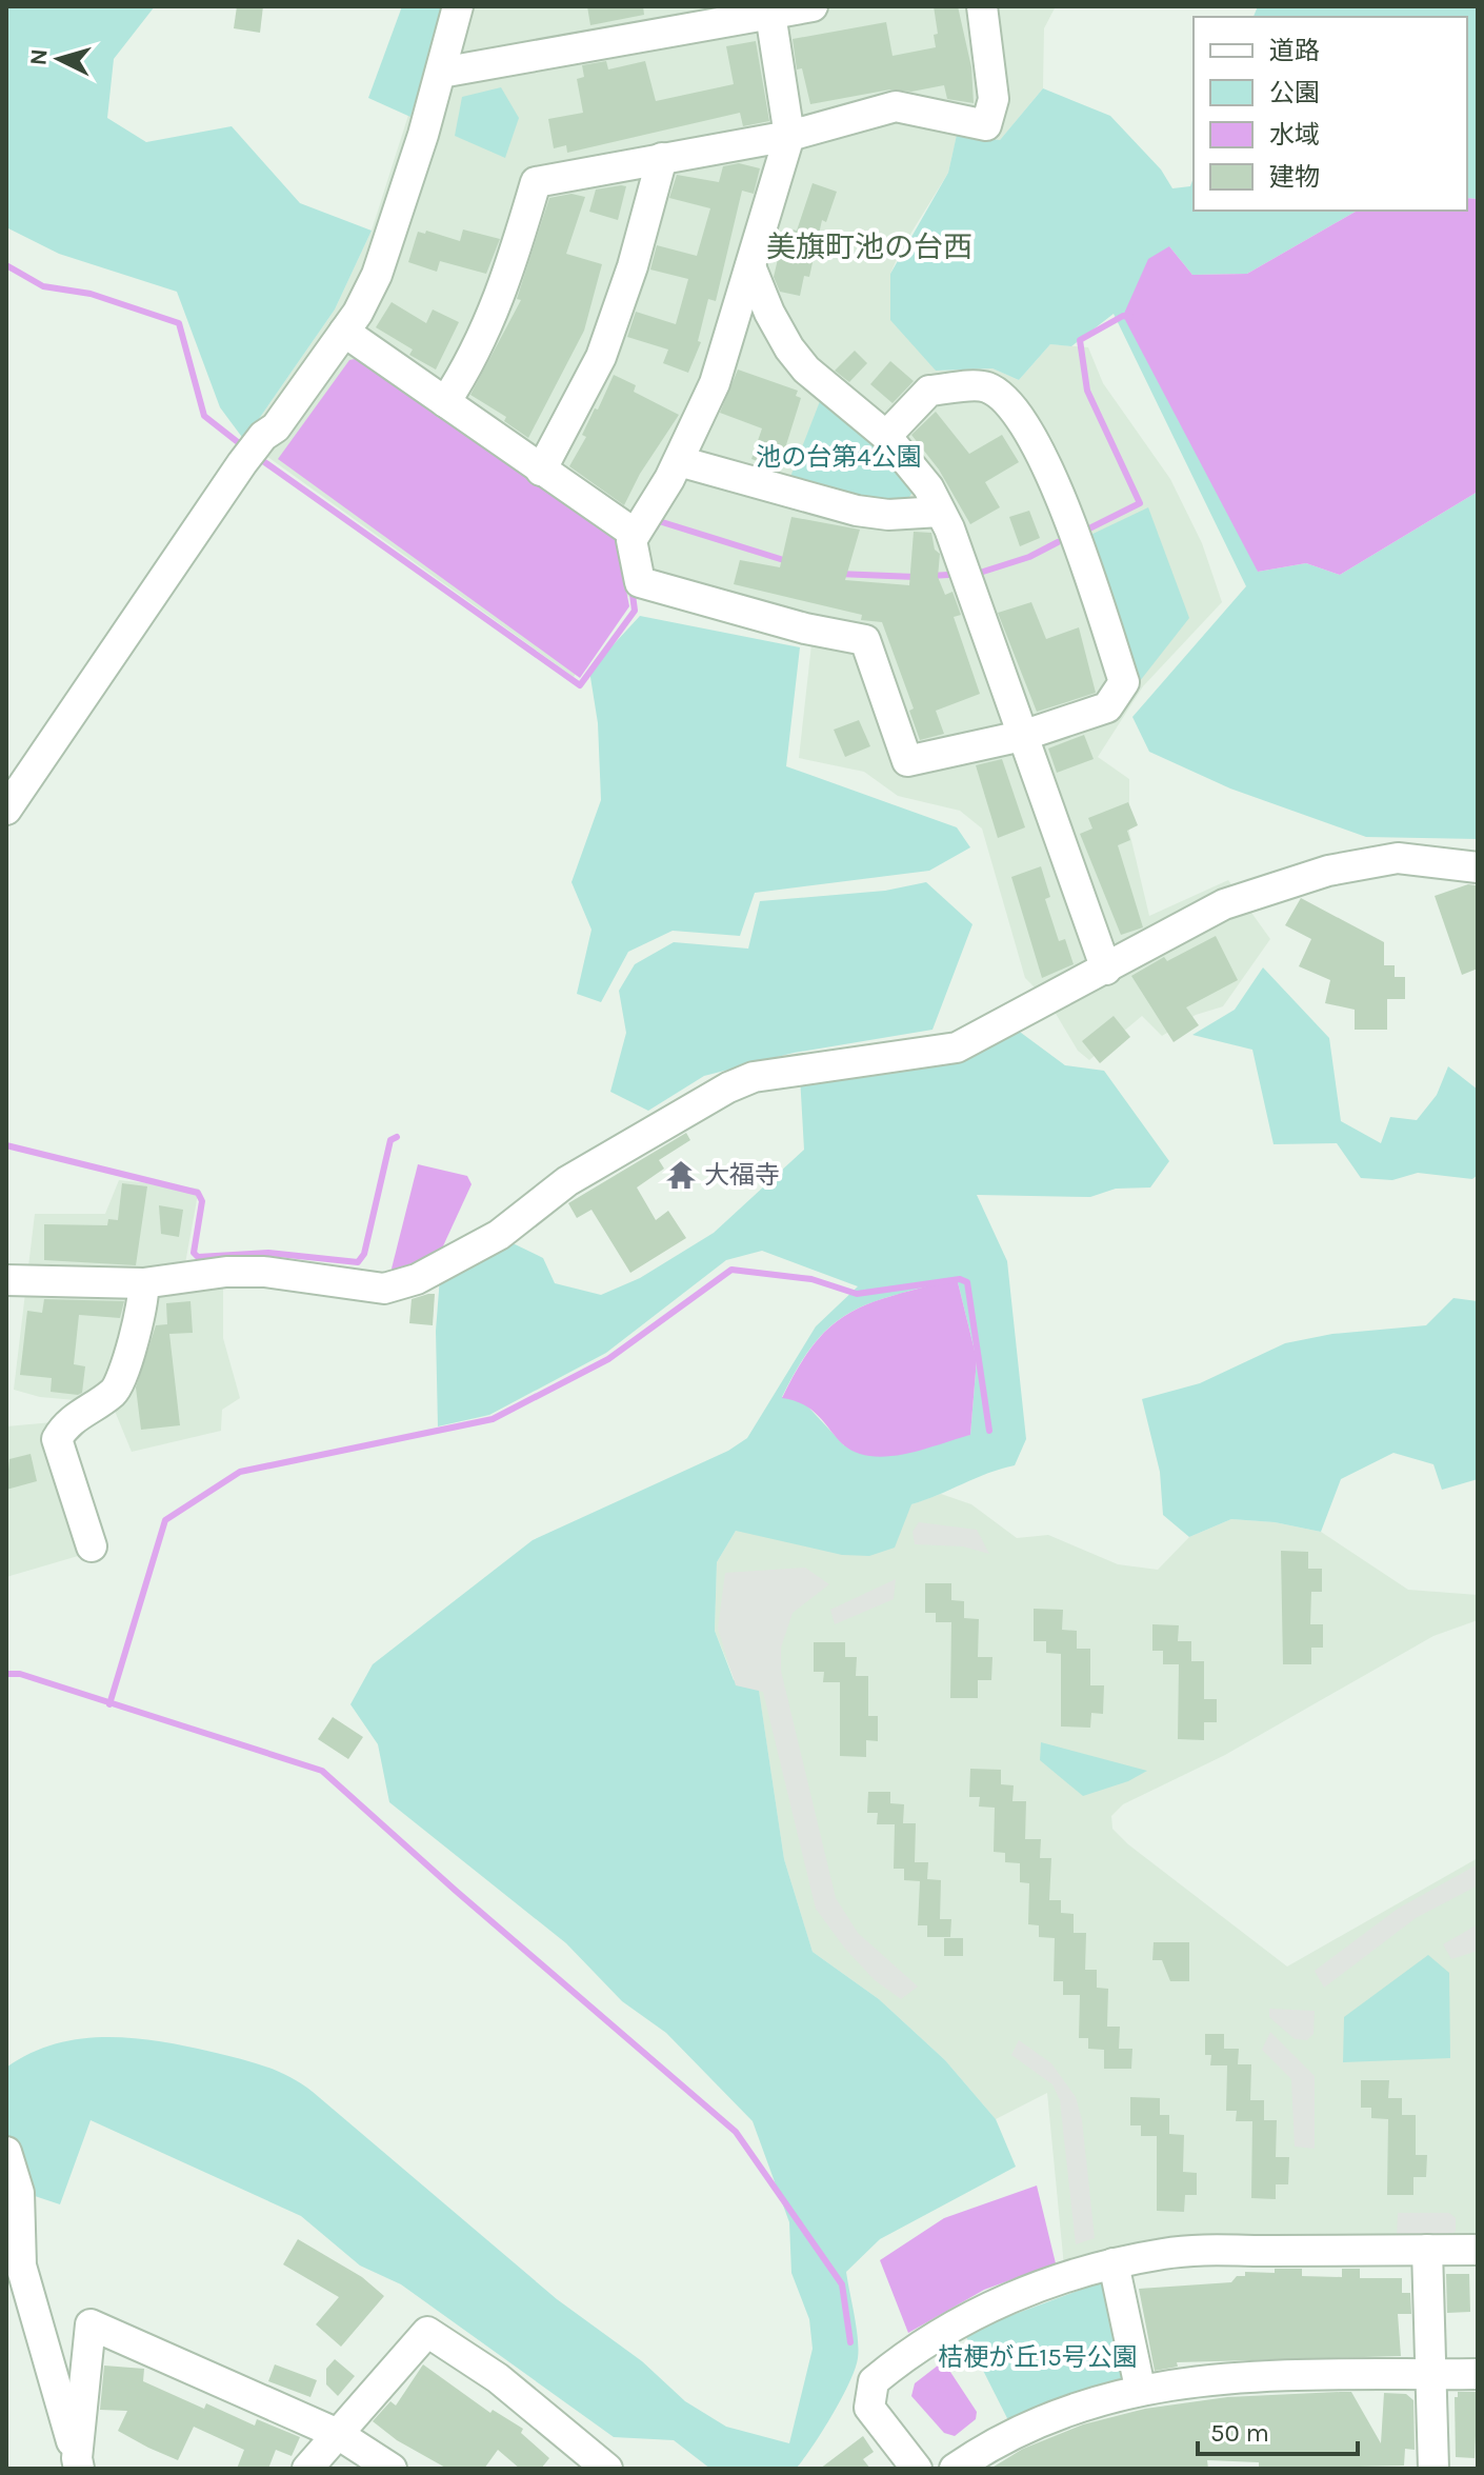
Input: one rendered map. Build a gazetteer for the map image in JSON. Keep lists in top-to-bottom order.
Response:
{
  "districts": ["美旗町池の台西"],
  "parks": ["池の台第4公園", "桔梗が丘15号公園"],
  "places": {
    "temple": ["大福寺"]
  },
  "legend": [
    "道路",
    "公園",
    "水域",
    "建物"
  ],
  "scale_bar": "50 m",
  "north": "left"
}
